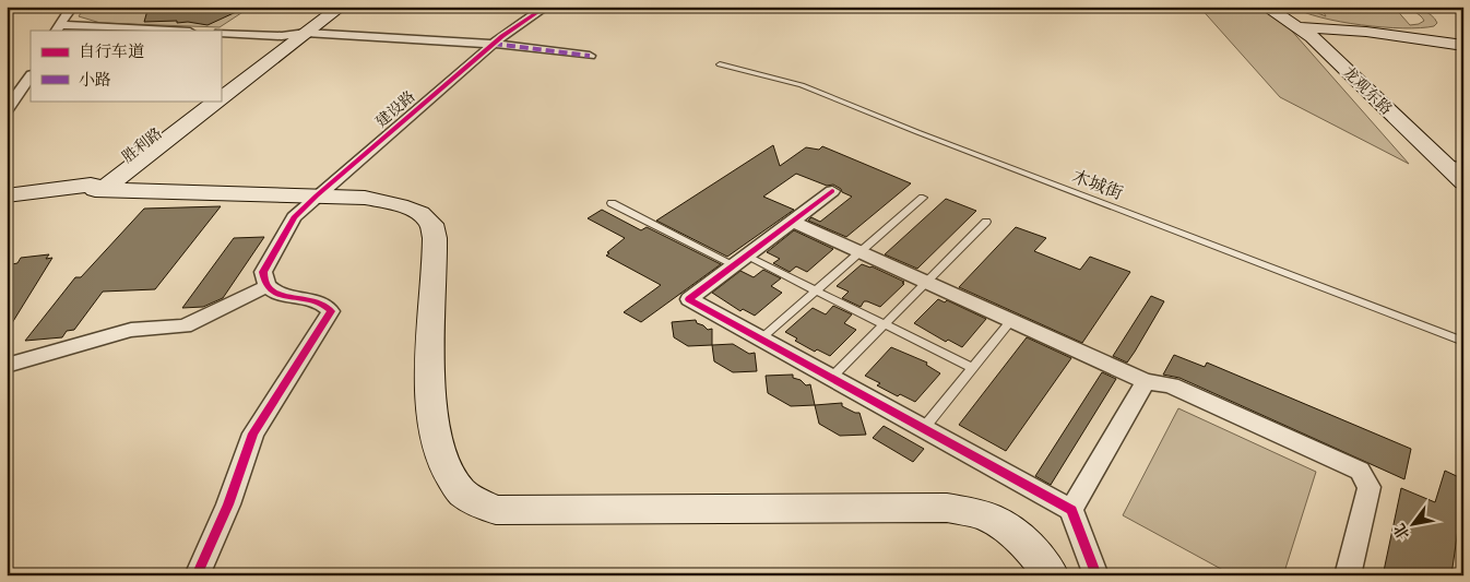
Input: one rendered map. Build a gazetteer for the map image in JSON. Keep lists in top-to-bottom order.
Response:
{
  "streets": {
    "main road": ["龙观东路", "胜利路"],
    "street": ["建设路"],
    "lane": ["木城街"]
  },
  "legend": ["自行车道", "小路"],
  "north": "bottom left"
}
